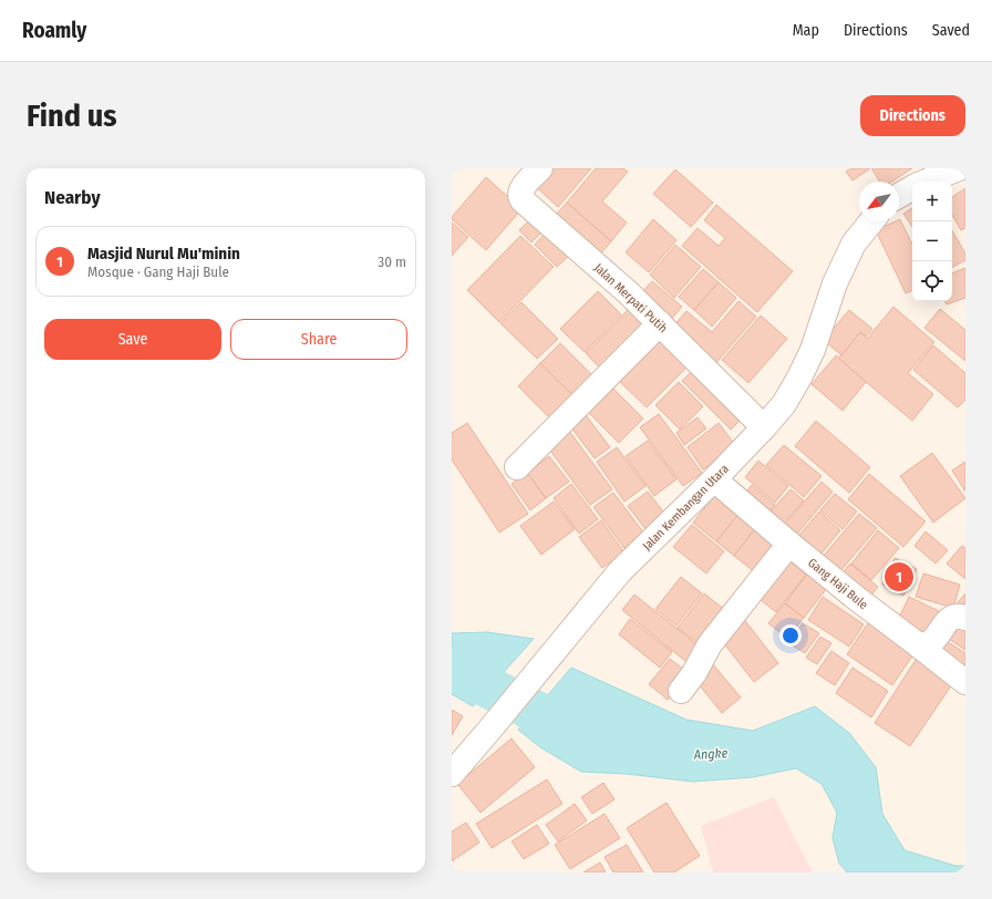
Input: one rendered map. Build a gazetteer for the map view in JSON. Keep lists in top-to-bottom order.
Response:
{
  "streets": {
    "street": ["Jalan Merpati Putih", "Jalan Kembangan Utara", "Gang Haji Bule"]
  },
  "crossings": [
    ["Jalan Merpati Putih", "Jalan Kembangan Utara"],
    ["Jalan Kembangan Utara", "Gang Haji Bule"]
  ],
  "water": ["Angke"],
  "north": "bottom left",
  "page": {
    "header": "Roamly",
    "nav": ["Map", "Directions", "Saved"],
    "buttons": [
      "Directions",
      ["Save", "Share"]
    ],
    "title": "Find us",
    "heading": "Nearby",
    "map_buttons": ["+", "−"],
    "list": [
      {
        "mark": "1",
        "name": "Masjid Nurul Mu'minin",
        "note": "Mosque · Gang Haji Bule",
        "value": "30 m"
      }
    ],
    "pins": "1"
  }
}
